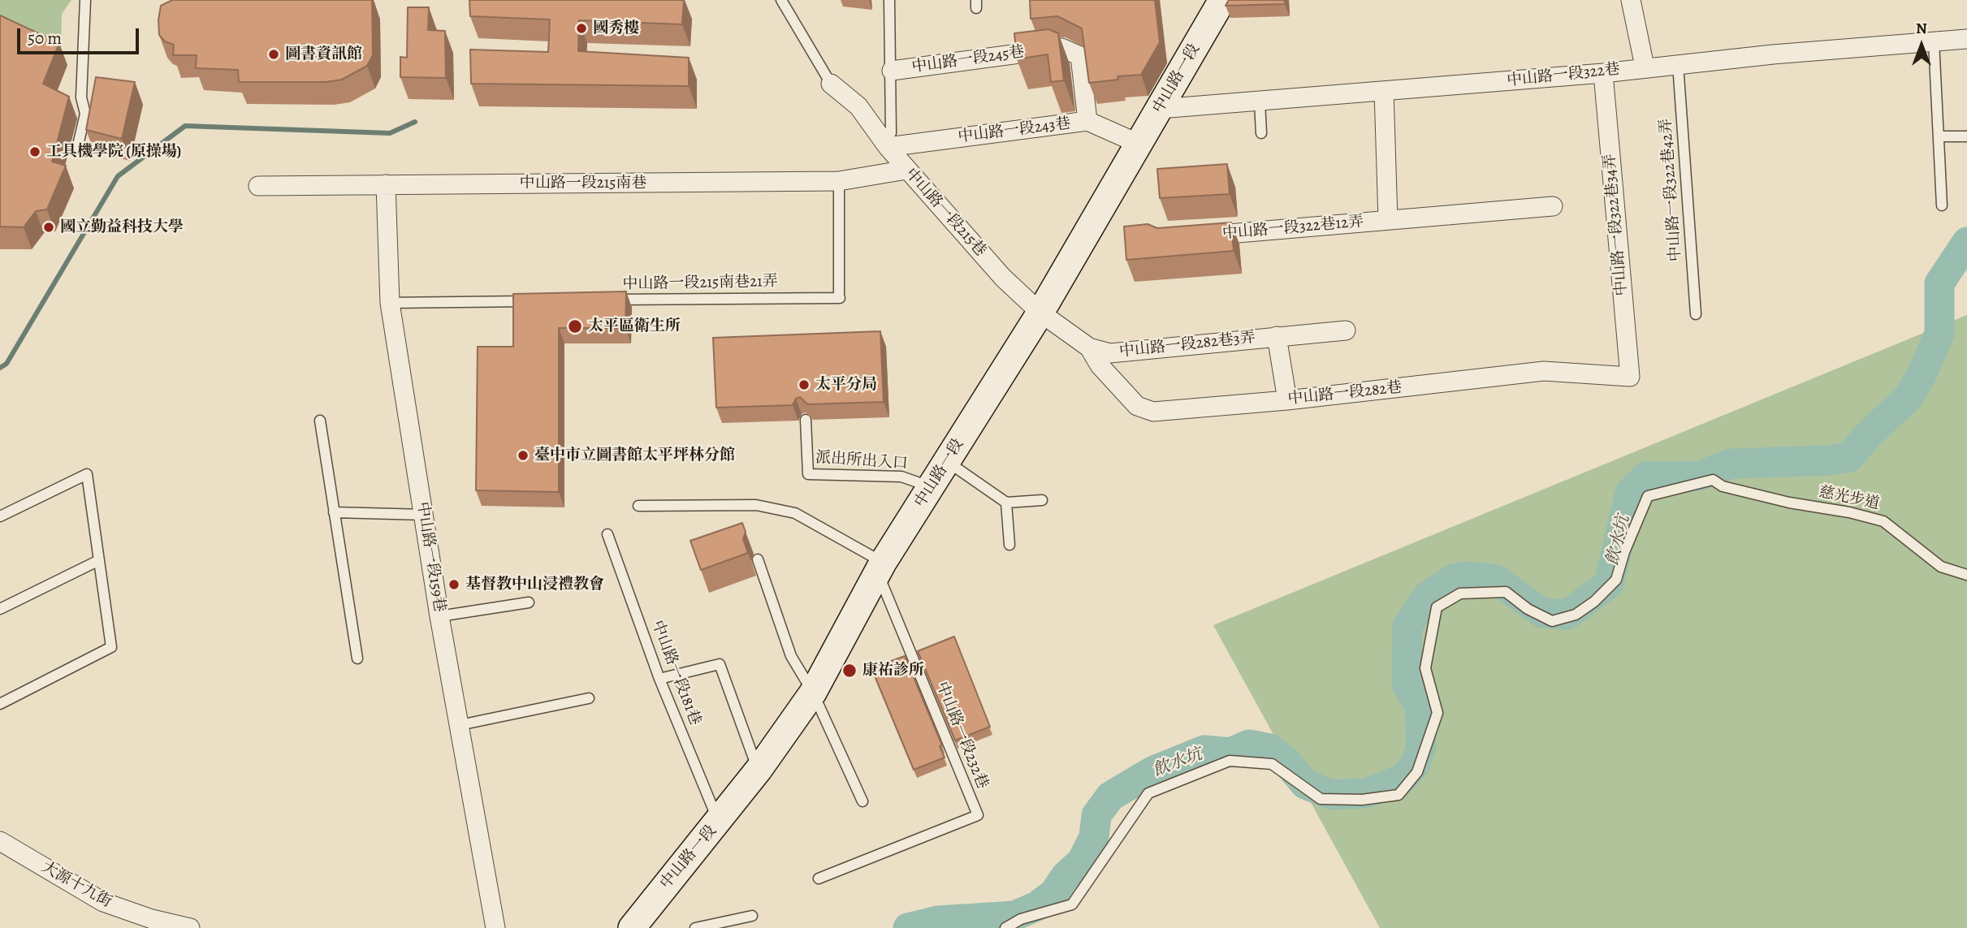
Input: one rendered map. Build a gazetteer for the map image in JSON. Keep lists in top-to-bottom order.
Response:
{
  "streets": {
    "main road": ["中山路一段"],
    "street": [
      "中山路一段245巷",
      "中山路一段322巷",
      "中山路一段243巷",
      "中山路一段215南巷",
      "中山路一段215巷",
      "中山路一段322巷34弄",
      "中山路一段322巷12弄",
      "中山路一段282巷3弄",
      "中山路一段282巷",
      "中山路一段159巷",
      "大源十九街"
    ],
    "lane": [
      "中山路一段322巷42弄",
      "中山路一段215南巷21弄",
      "派出所出入口",
      "慈光步道",
      "中山路一段181巷",
      "中山路一段232巷"
    ]
  },
  "crossings": [
    ["中山路一段245巷", "中山路一段243巷"],
    ["中山路一段322巷", "中山路一段"],
    ["中山路一段322巷", "中山路一段322巷42弄"],
    ["中山路一段322巷", "中山路一段322巷34弄"],
    ["中山路一段", "中山路一段243巷"],
    ["中山路一段", "中山路一段215巷"],
    ["中山路一段", "中山路一段282巷3弄"],
    ["中山路一段", "派出所出入口"],
    ["中山路一段", "中山路一段181巷"],
    ["中山路一段", "中山路一段232巷"],
    ["中山路一段243巷", "中山路一段215巷"],
    ["中山路一段215南巷", "中山路一段215巷"],
    ["中山路一段215南巷", "中山路一段215南巷21弄"],
    ["中山路一段215南巷", "中山路一段159巷"],
    ["中山路一段215巷", "中山路一段282巷3弄"],
    ["中山路一段322巷34弄", "中山路一段282巷"],
    ["中山路一段282巷3弄", "中山路一段282巷"]
  ],
  "water": ["飲水坑"],
  "places": [
    "國秀樓",
    "圖書資訊館",
    "工具機學院 (原操場)",
    "國立勤益科技大學",
    "太平區衛生所",
    "太平分局",
    "臺中市立圖書館太平坪林分館",
    "基督教中山浸禮教會",
    "康祐診所"
  ],
  "scale_bar": "50 m",
  "north": "top"
}
